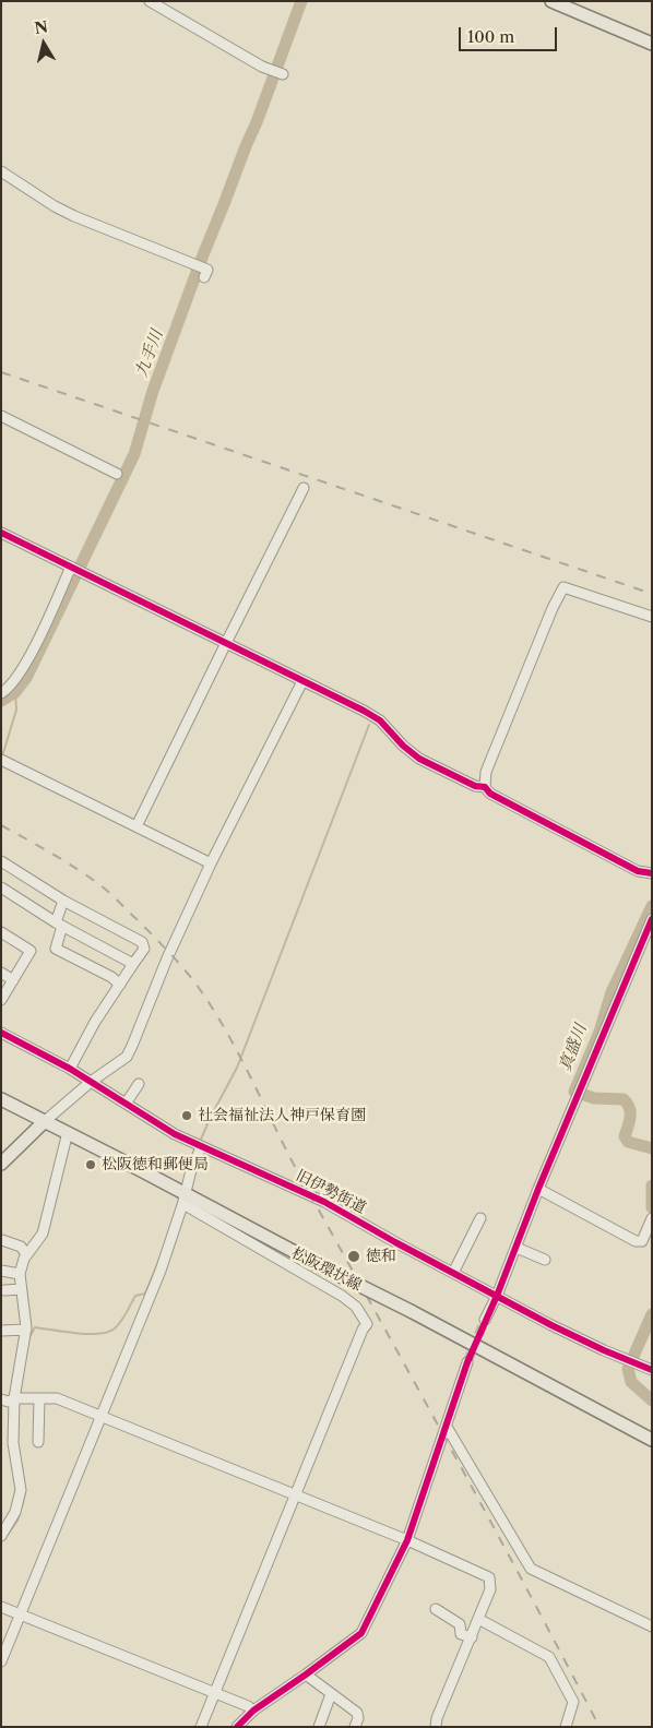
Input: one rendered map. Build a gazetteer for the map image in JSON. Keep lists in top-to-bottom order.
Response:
{
  "streets": {
    "main road": ["松阪環状線"],
    "street": ["旧伊勢街道"]
  },
  "water": ["九手川", "真盛川"],
  "places": ["社会福祉法人神戸保育園", "松阪徳和郵便局", "徳和"],
  "scale_bar": "100 m",
  "north": "top"
}
